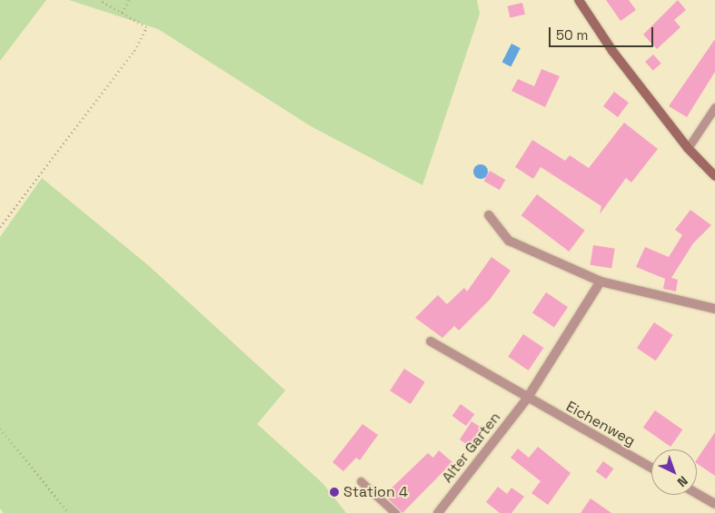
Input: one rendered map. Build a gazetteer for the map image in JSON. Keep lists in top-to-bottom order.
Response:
{
  "streets": {
    "street": ["Eichenweg", "Alter Garten"]
  },
  "crossings": [
    ["Eichenweg", "Alter Garten"]
  ],
  "places": ["Station 4"],
  "scale_bar": "50 m",
  "north": "bottom right"
}
